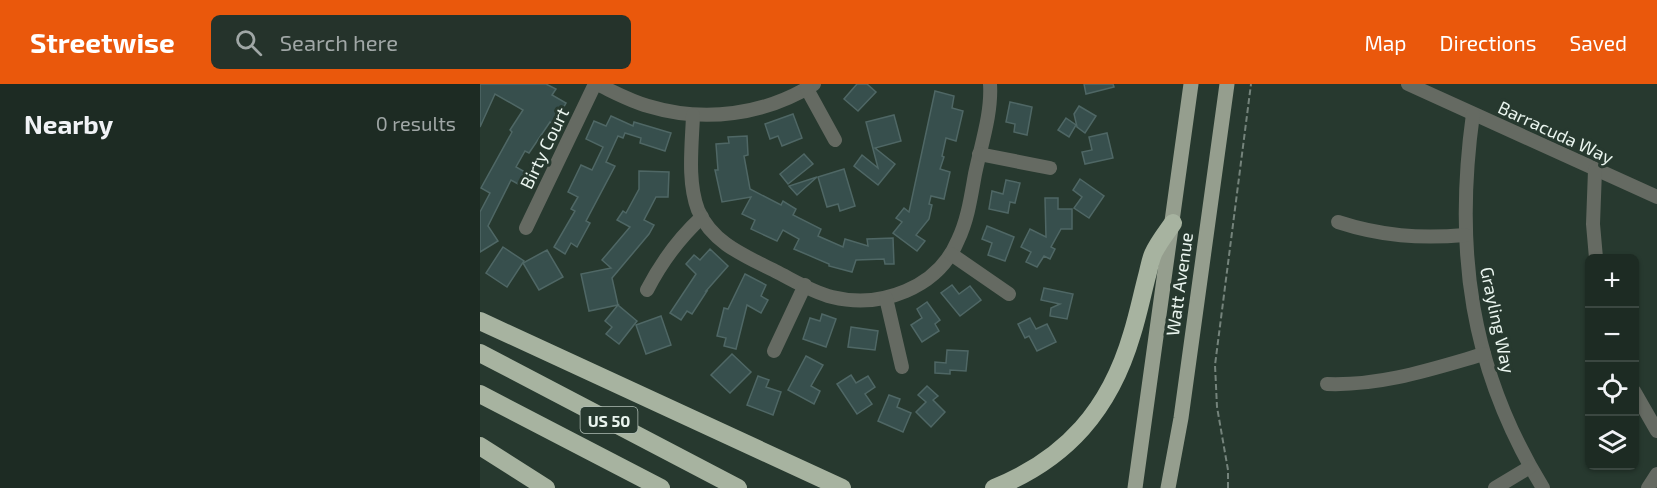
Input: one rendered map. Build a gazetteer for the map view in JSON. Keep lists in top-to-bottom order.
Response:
{
  "streets": {
    "highway": ["US 50"],
    "main road": ["Watt Avenue"],
    "street": ["Barracuda Way", "Birty Court", "Grayling Way"]
  },
  "crossings": [
    ["Barracuda Way", "Grayling Way"]
  ],
  "page": {
    "header": "Streetwise",
    "search": "Search here",
    "nav": ["Map", "Directions", "Saved"],
    "heading": ["Nearby", "0 results"],
    "map_buttons": ["+", "−"]
  }
}
